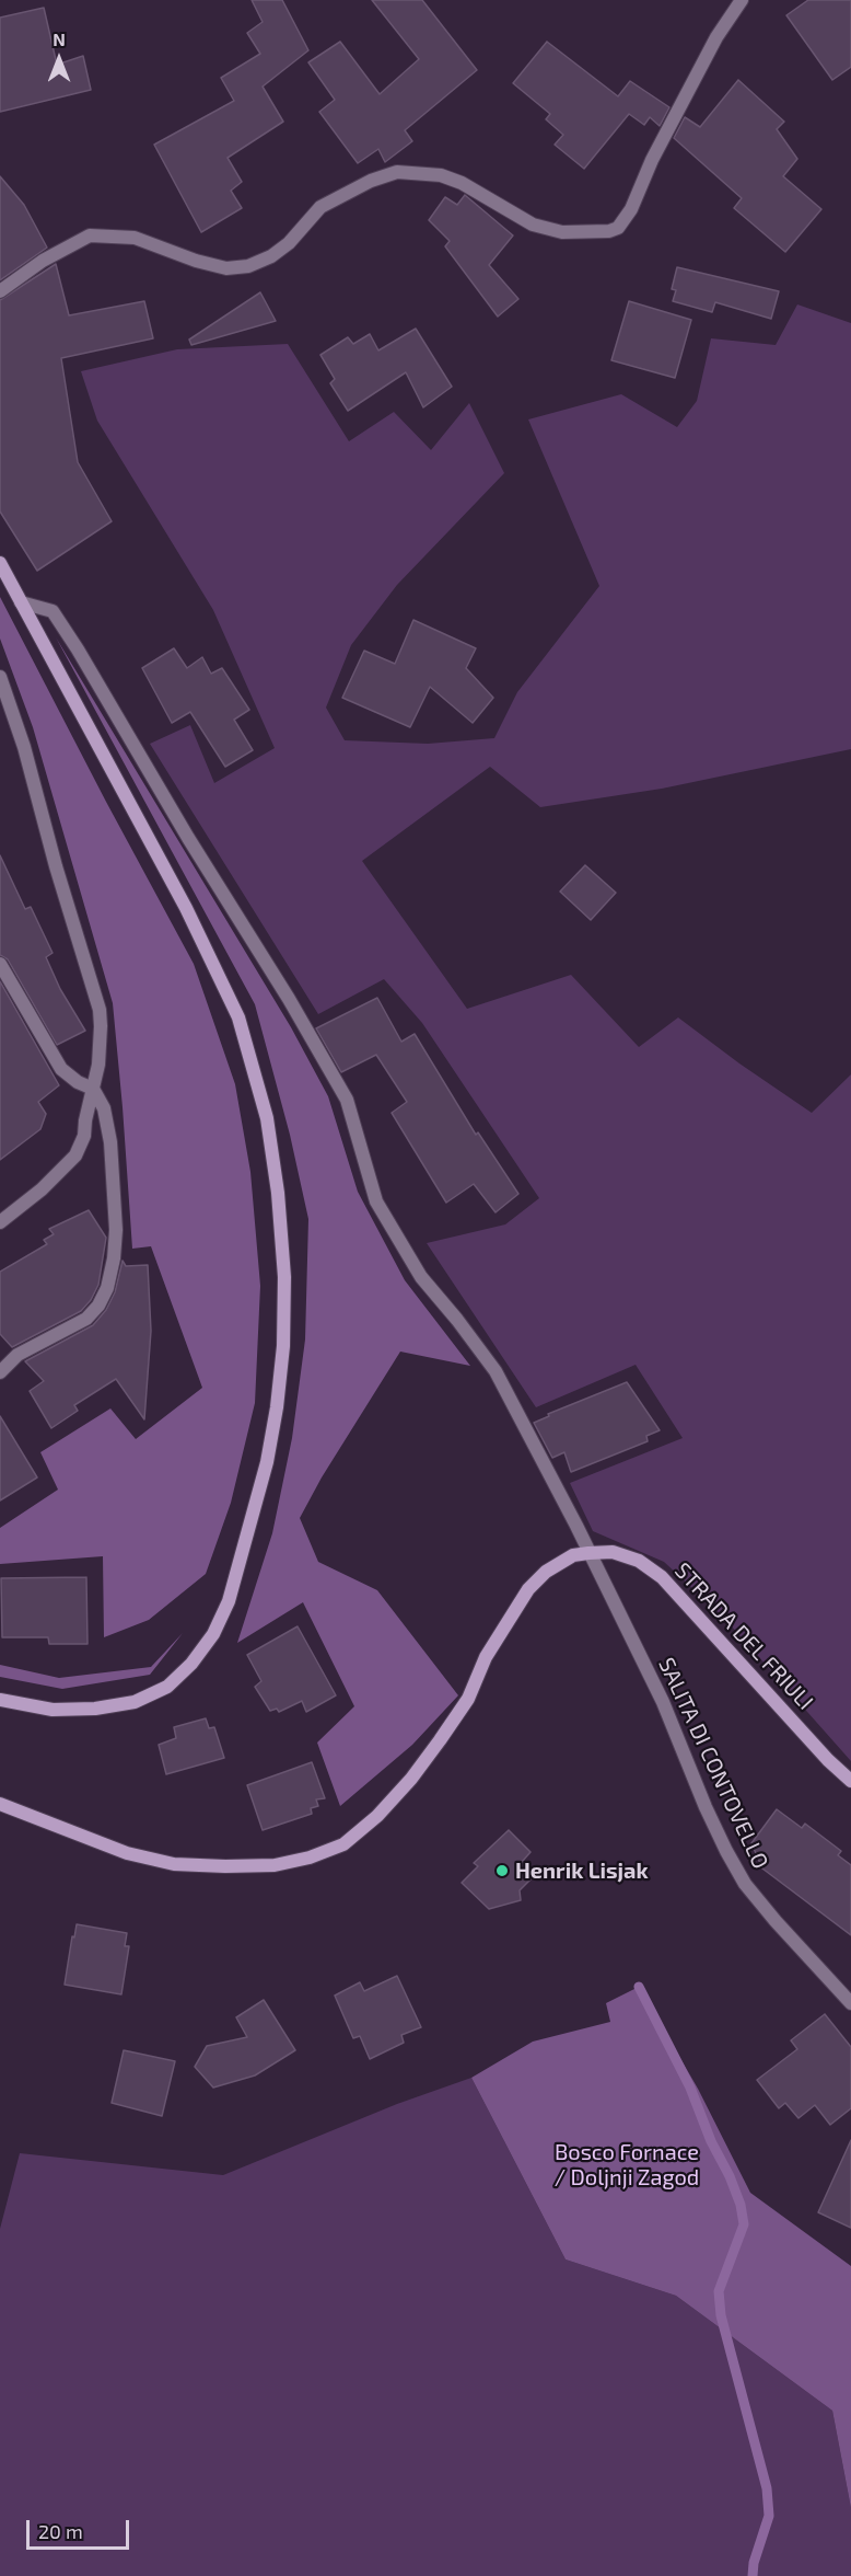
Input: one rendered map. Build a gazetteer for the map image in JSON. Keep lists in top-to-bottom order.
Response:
{
  "streets": {
    "main road": ["STRADA DEL FRIULI"],
    "street": ["SALITA DI CONTOVELLO"]
  },
  "crossings": [
    ["STRADA DEL FRIULI", "SALITA DI CONTOVELLO"]
  ],
  "parks": ["Bosco Fornace / Doljnji Zagod"],
  "places": ["Henrik Lisjak"],
  "scale_bar": "20 m",
  "north": "top"
}
